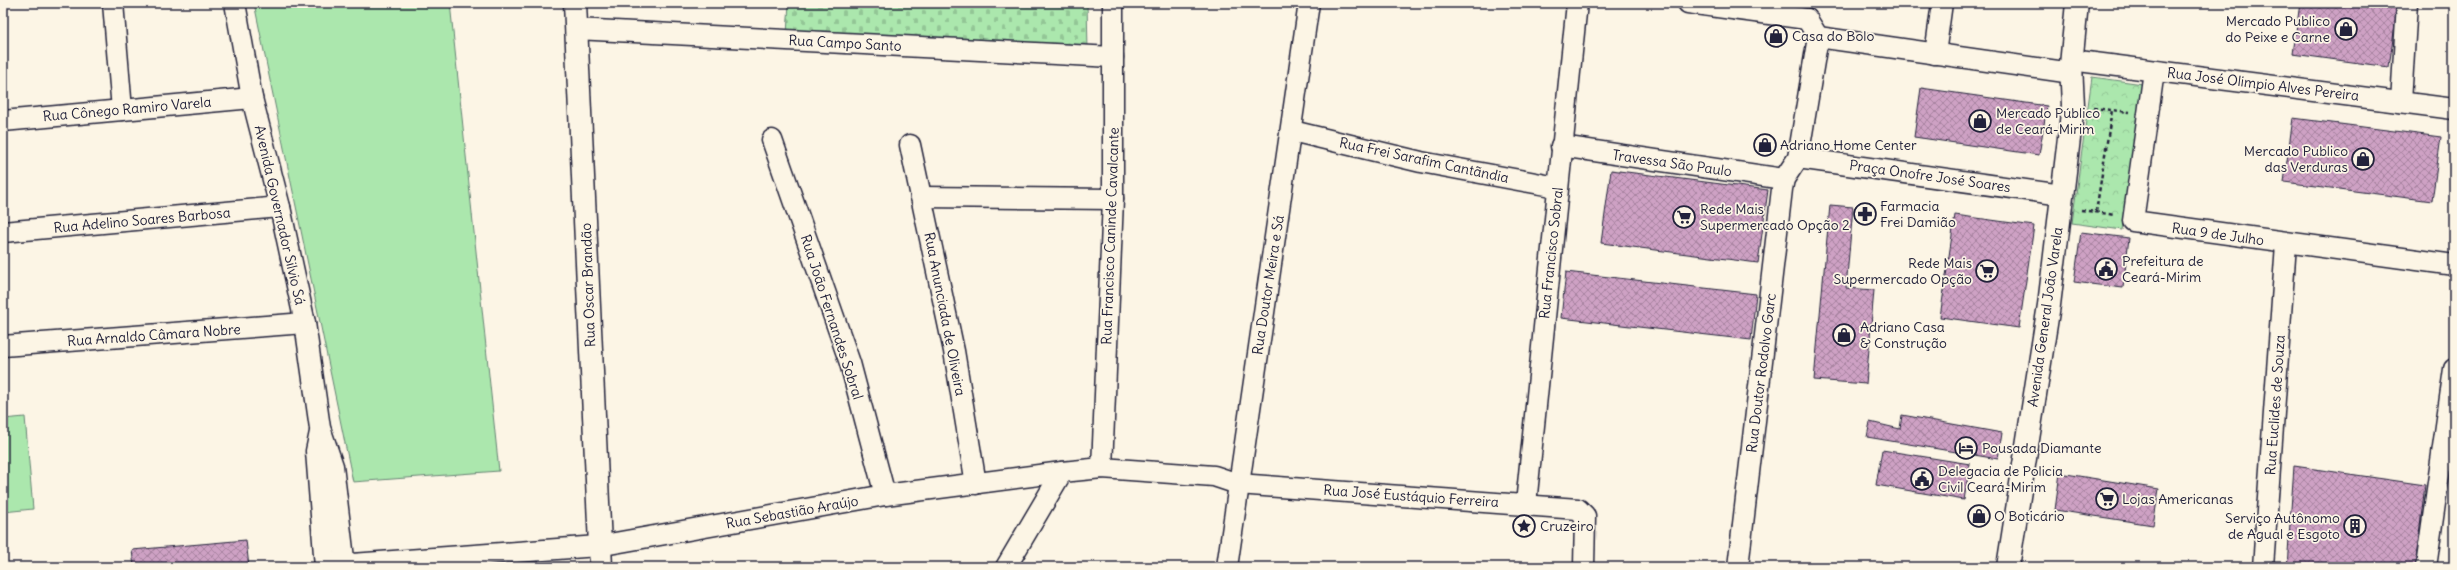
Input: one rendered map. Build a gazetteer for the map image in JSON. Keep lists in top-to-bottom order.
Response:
{
  "streets": {
    "main road": ["Rua Oscar Brandão", "Avenida General João Varela"],
    "street": [
      "Rua Campo Santo",
      "Rua José Olimpio Alves Pereira",
      "Rua Cônego Ramiro Varela",
      "Rua Frei Sarafim Cantãndia",
      "Travessa São Paulo",
      "Praça Onofre José Soares",
      "Avenida Governador Silvio Sá",
      "Rua Adelino Soares Barbosa",
      "Rua 9 de Julho",
      "Rua Francisco Caninde Cavalcante",
      "Rua Francisco Sobral",
      "Rua Doutor Meira e Sá",
      "Rua Anunciada de Oliveira",
      "Rua João Fernandes Sobral",
      "Rua Arnaldo Câmara Nobre",
      "Rua Doutor Rodolvo Garc",
      "Rua Euclides de Souza",
      "Rua José Eustáquio Ferreira",
      "Rua Sebastião Araújo"
    ]
  },
  "crossings": [
    ["Rua Campo Santo", "Rua Francisco Caninde Cavalcante"],
    ["Rua Campo Santo", "Rua Oscar Brandão"],
    ["Rua José Olimpio Alves Pereira", "Avenida General João Varela"],
    ["Rua Cônego Ramiro Varela", "Avenida Governador Silvio Sá"],
    ["Rua Frei Sarafim Cantãndia", "Rua Francisco Sobral"],
    ["Rua Frei Sarafim Cantãndia", "Rua Doutor Meira e Sá"],
    ["Travessa São Paulo", "Rua Francisco Sobral"],
    ["Travessa São Paulo", "Rua Doutor Rodolvo Garc"],
    ["Praça Onofre José Soares", "Avenida General João Varela"],
    ["Avenida Governador Silvio Sá", "Rua Adelino Soares Barbosa"],
    ["Avenida Governador Silvio Sá", "Rua Arnaldo Câmara Nobre"],
    ["Avenida Governador Silvio Sá", "Rua Sebastião Araújo"],
    ["Rua 9 de Julho", "Rua Euclides de Souza"],
    ["Rua Francisco Caninde Cavalcante", "Rua Sebastião Araújo"],
    ["Rua Francisco Sobral", "Rua José Eustáquio Ferreira"],
    ["Rua Oscar Brandão", "Rua Sebastião Araújo"],
    ["Rua Doutor Meira e Sá", "Rua José Eustáquio Ferreira"],
    ["Rua Doutor Meira e Sá", "Rua Sebastião Araújo"],
    ["Rua Anunciada de Oliveira", "Rua Sebastião Araújo"],
    ["Rua João Fernandes Sobral", "Rua Sebastião Araújo"],
    ["Rua José Eustáquio Ferreira", "Rua Sebastião Araújo"]
  ],
  "places": {
    "shop": [
      "Mercado Publico do Peixe e Carne",
      "Casa do Bolo",
      "Mercado Público de Ceará-Mirim",
      "Adriano Home Center",
      "Mercado Publico das Verduras",
      "Adriano Casa & Construção",
      "O Boticário"
    ],
    "pharmacy": ["Farmacia Frei Damião"],
    "supermarket": ["Rede Mais Supermercado Opção 2", "Rede Mais Supermercado Opção", "Lojas Americanas"],
    "public building": ["Prefeitura de Ceará-Mirim", "Delegacia de Policia Civil Ceará-Mirim"],
    "hotel": ["Pousada Diamante"],
    "place": ["Cruzeiro"],
    "building": ["Serviço Autônomo de Agual e Esgoto"]
  }
}
